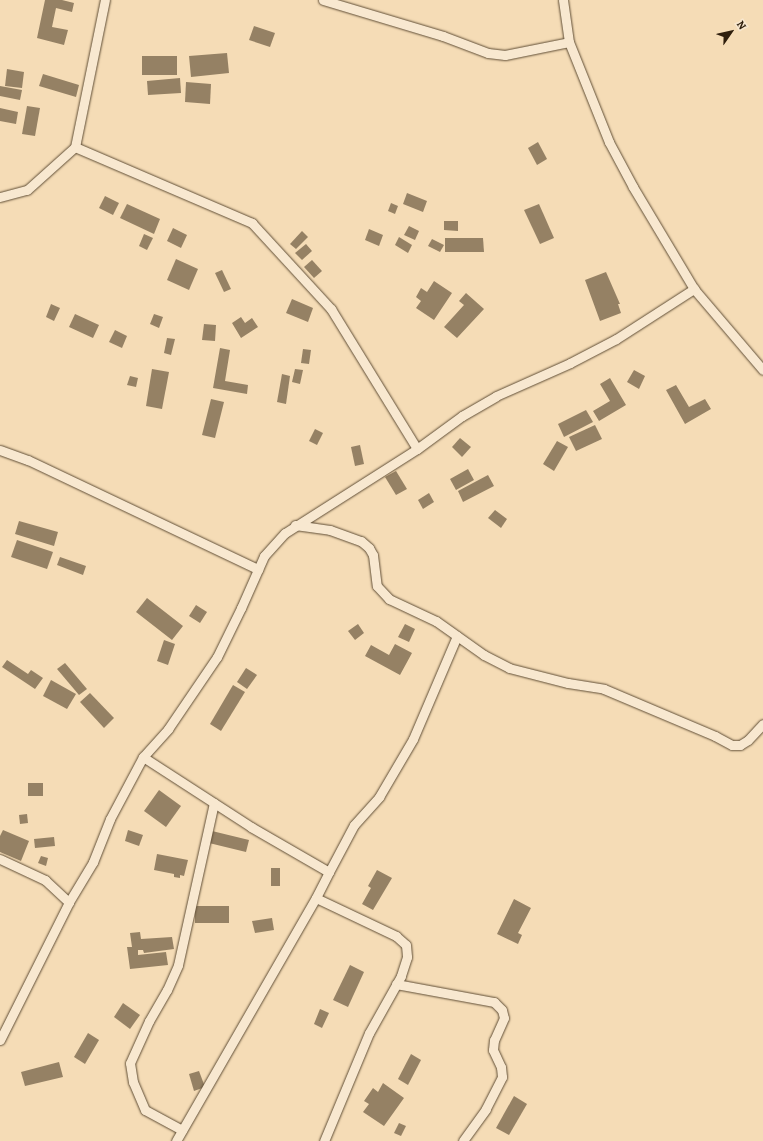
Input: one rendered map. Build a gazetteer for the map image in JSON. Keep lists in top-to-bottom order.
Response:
{
  "north": "top right"
}
